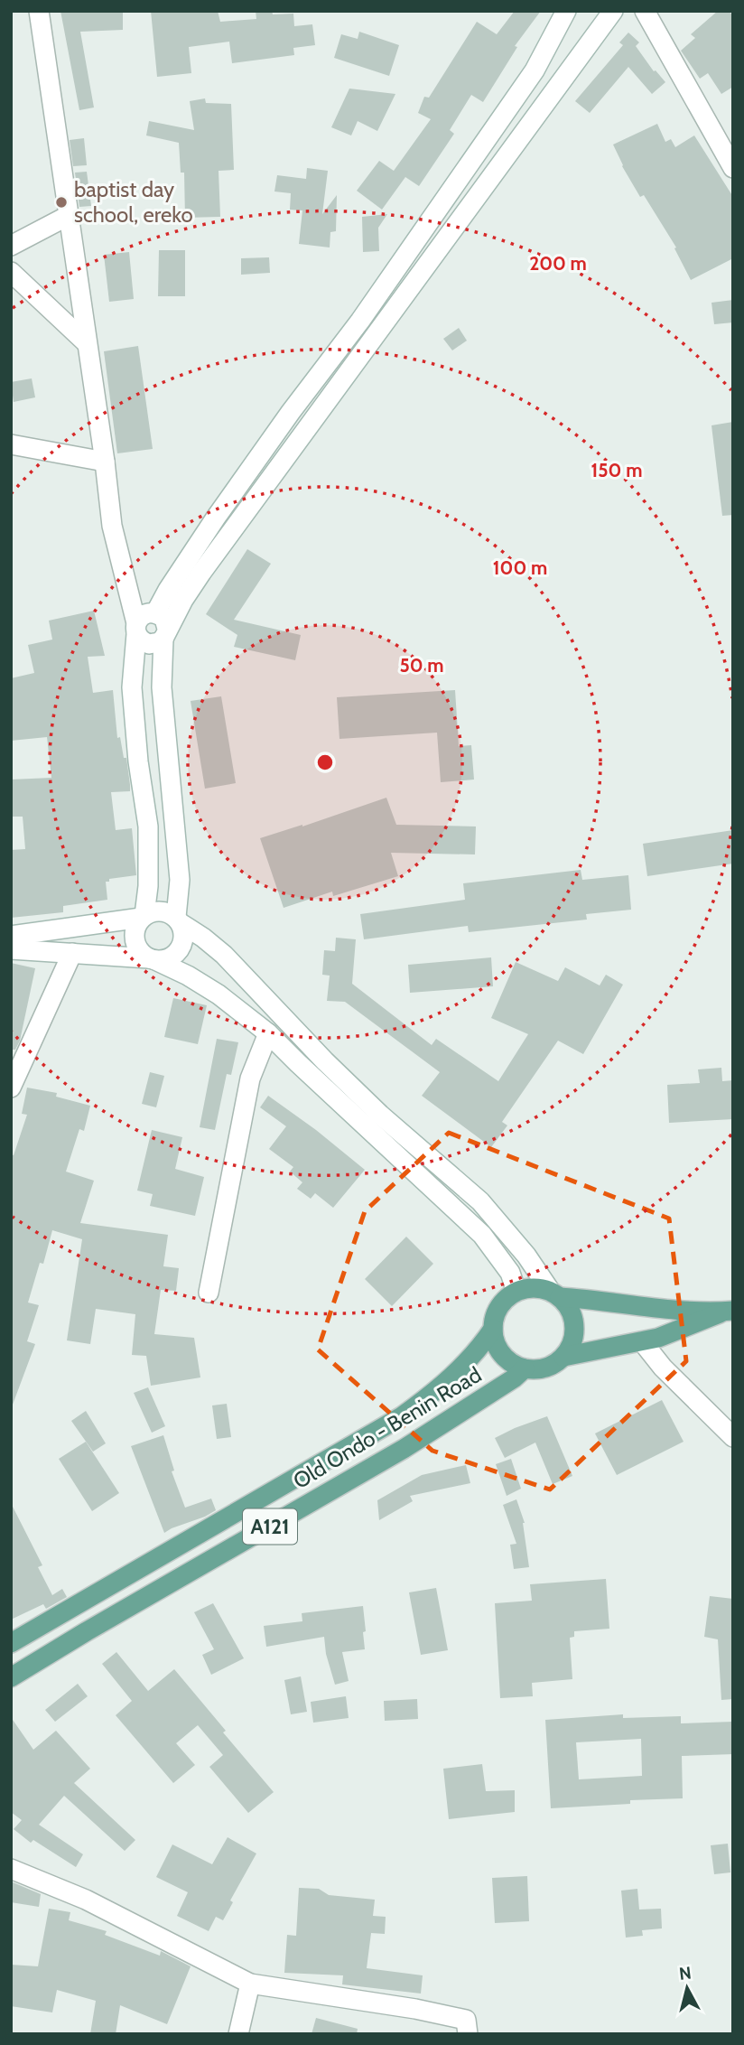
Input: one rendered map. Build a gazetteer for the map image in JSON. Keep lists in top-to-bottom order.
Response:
{
  "streets": {
    "main road": ["Old Ondo - Benin Road", "A121"]
  },
  "places": ["baptist day school, ereko"],
  "north": "top",
  "rings": [
    "200 m",
    "150 m",
    "100 m",
    "50 m"
  ]
}
